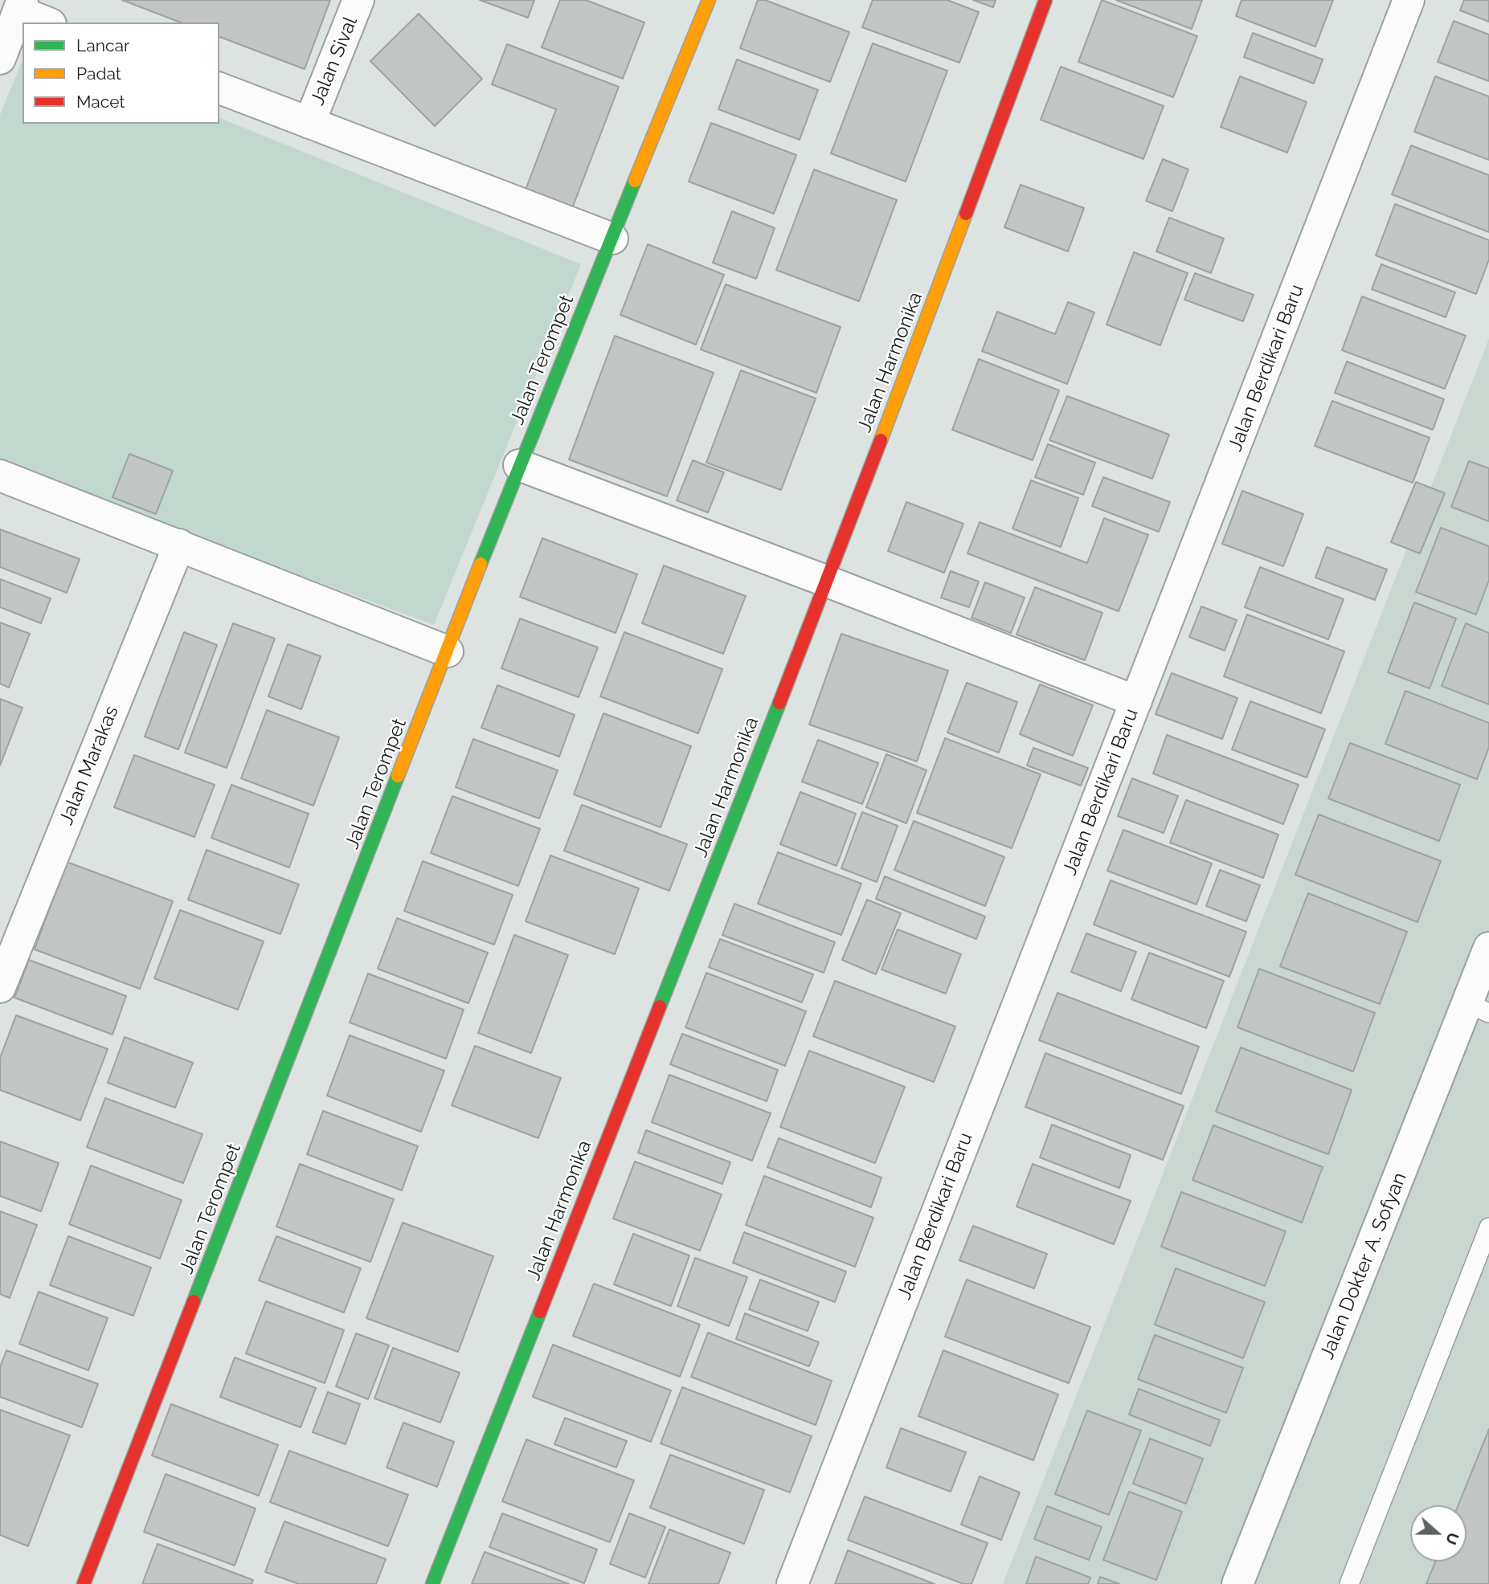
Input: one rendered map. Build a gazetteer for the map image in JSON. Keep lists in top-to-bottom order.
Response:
{
  "streets": {
    "street": [
      "Jalan Sival",
      "Jalan Terompet",
      "Jalan Harmonika",
      "Jalan Berdikari Baru",
      "Jalan Marakas",
      "Jalan Dokter A. Sofyan"
    ]
  },
  "legend": ["Lancar", "Padat", "Macet"],
  "north": "right"
}
